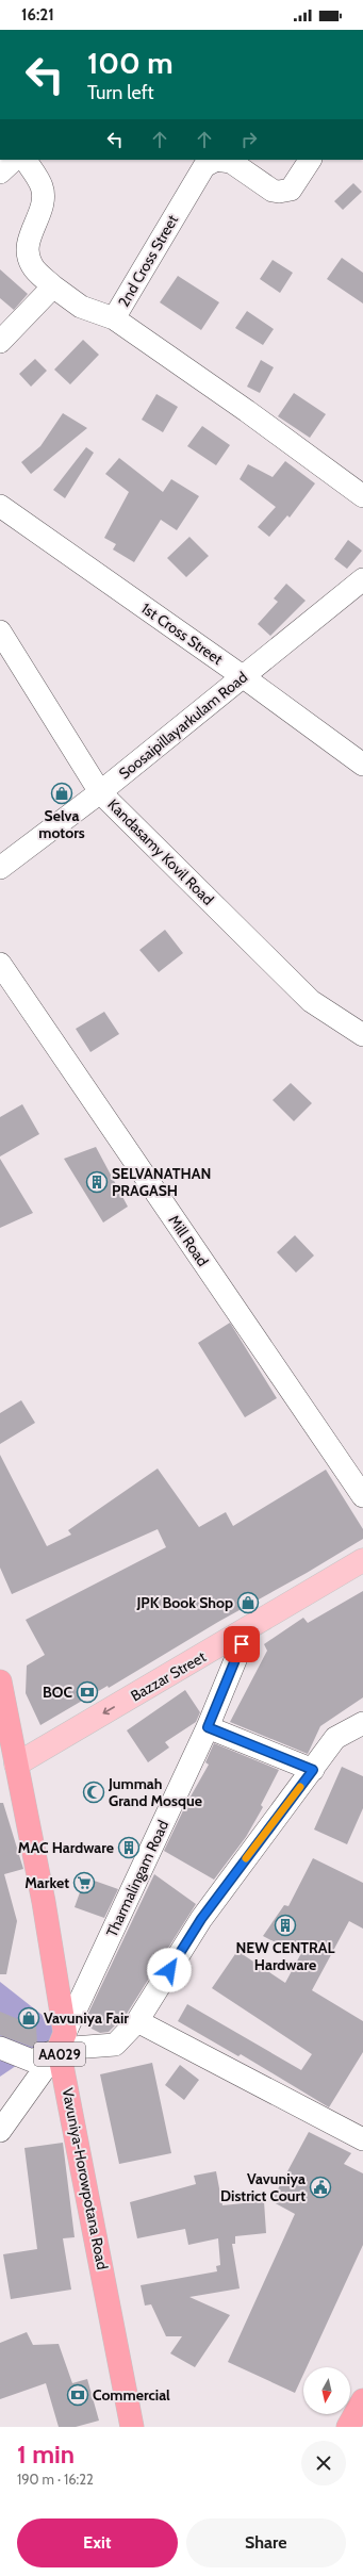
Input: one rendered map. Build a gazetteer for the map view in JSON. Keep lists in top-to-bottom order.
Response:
{
  "streets": {
    "highway": ["AA029", "Vavuniya-Horowpotana Road"],
    "main road": ["Bazzar Street"],
    "street": [
      "2nd Cross Street",
      "1st Cross Street",
      "Soosaipillayarkulam Road",
      "Kandasamy Kovil Road",
      "Mill Road",
      "Tharmalingam Road"
    ]
  },
  "crossings": [
    ["1st Cross Street", "Soosaipillayarkulam Road"],
    ["Soosaipillayarkulam Road", "Kandasamy Kovil Road"],
    ["Bazzar Street", "Tharmalingam Road"],
    ["Bazzar Street", "Vavuniya-Horowpotana Road"],
    ["Tharmalingam Road", "Vavuniya-Horowpotana Road"]
  ],
  "one_way": ["Bazzar Street"],
  "places": {
    "shop": ["Selva motors", "JPK Book Shop", "Vavuniya Fair"],
    "building": ["SELVANATHAN PRAGASH", "MAC Hardware", "NEW CENTRAL Hardware"],
    "bank": ["BOC", "Commercial"],
    "mosque": ["Jummah Grand Mosque"],
    "supermarket": ["Market"],
    "public building": ["Vavuniya District Court"]
  },
  "north": "bottom",
  "page": {
    "status": "16:21",
    "turn": ["100 m", "Turn left"],
    "heading": ["1 min", "190 m · 16:22"],
    "buttons": ["Exit", "Share"]
  }
}
